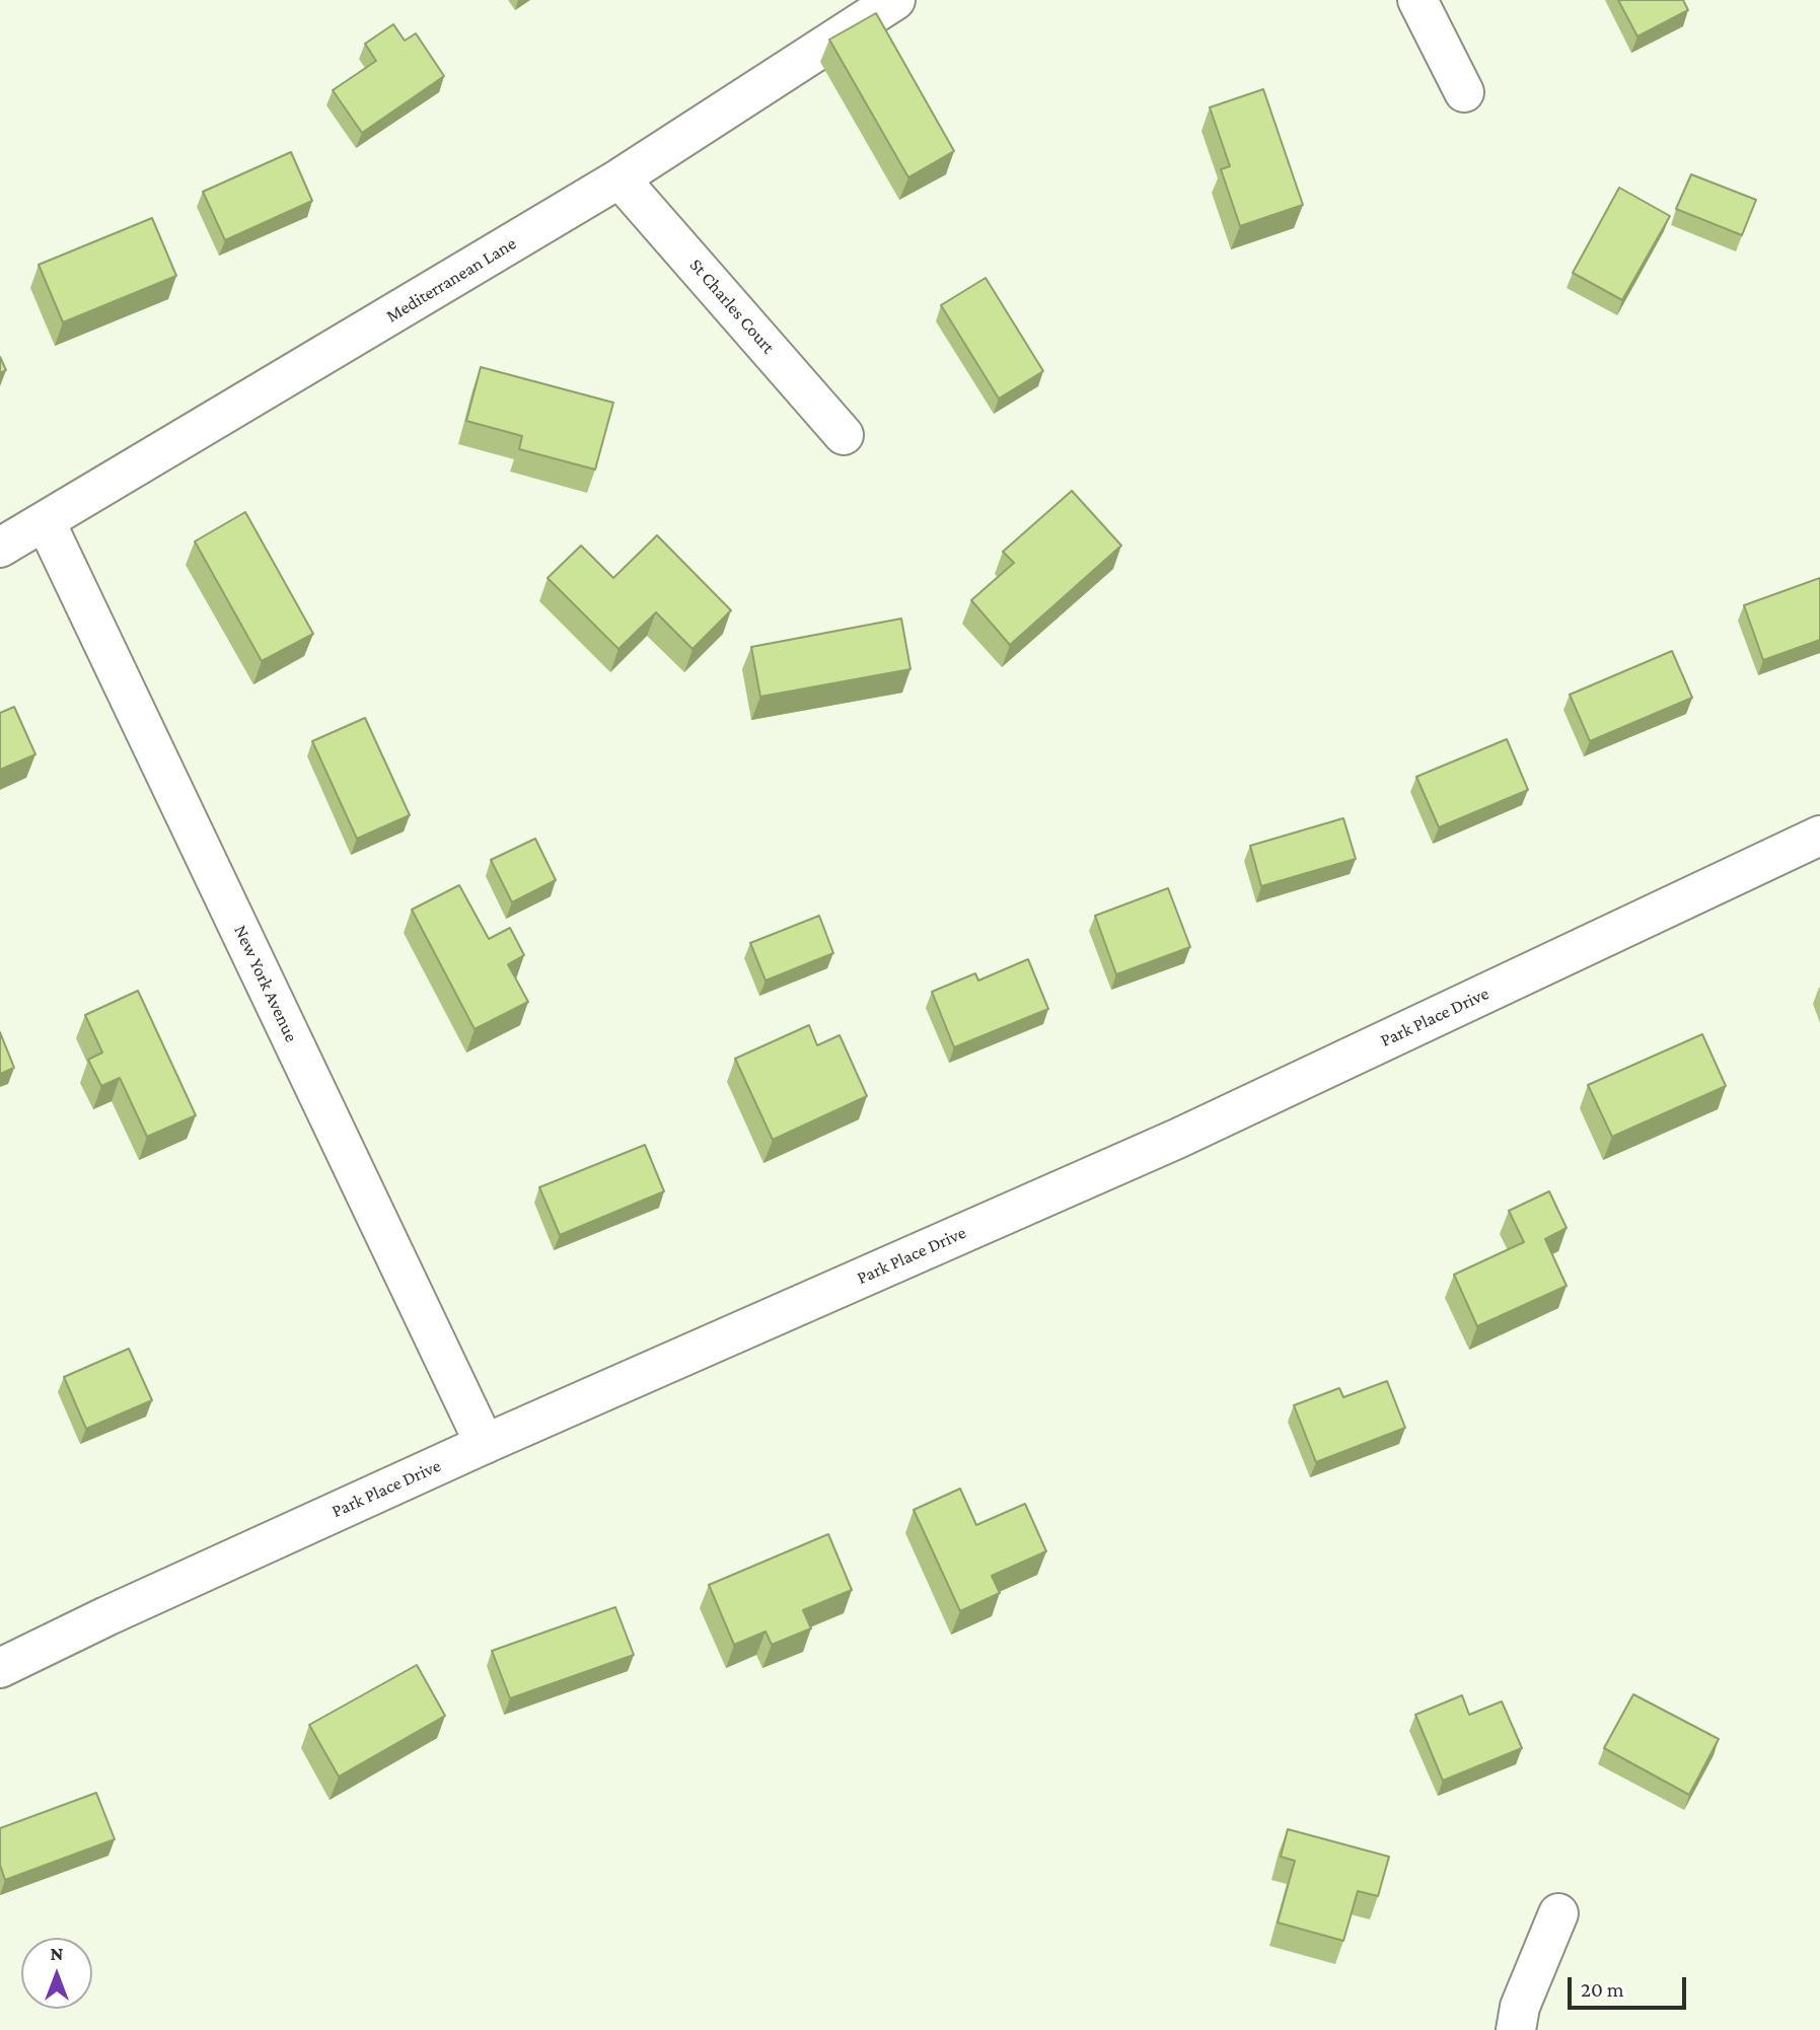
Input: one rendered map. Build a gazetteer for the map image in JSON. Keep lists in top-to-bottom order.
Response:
{
  "streets": {
    "street": [
      "Mediterranean Lane",
      "St Charles Court",
      "New York Avenue",
      "Park Place Drive"
    ]
  },
  "crossings": [
    ["Mediterranean Lane", "St Charles Court"],
    ["Mediterranean Lane", "New York Avenue"],
    ["New York Avenue", "Park Place Drive"]
  ],
  "scale_bar": "20 m",
  "north": "top"
}
